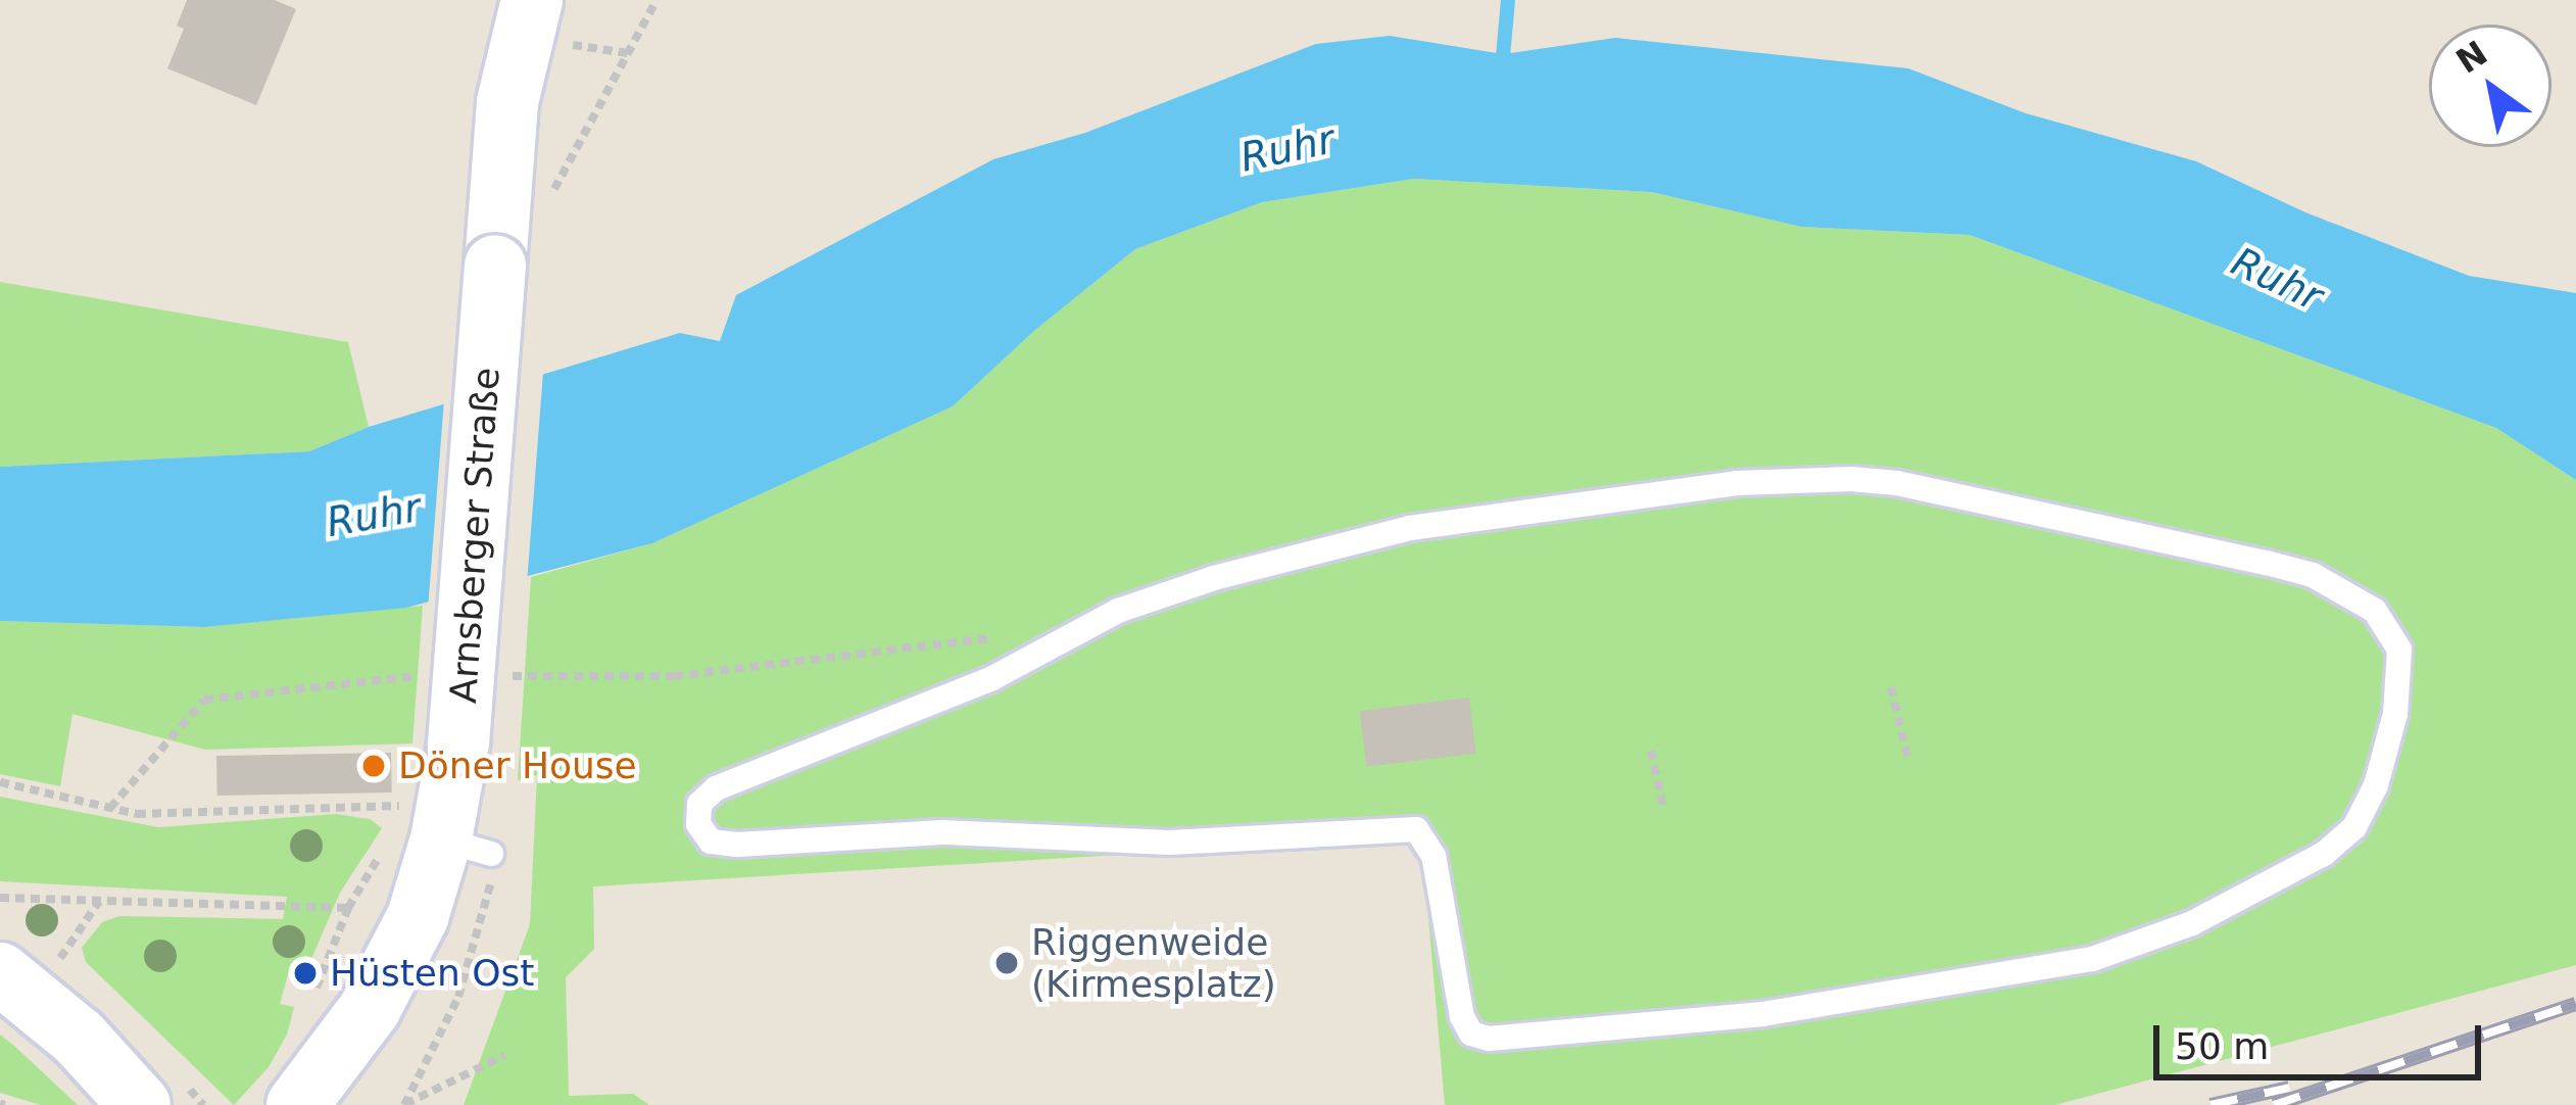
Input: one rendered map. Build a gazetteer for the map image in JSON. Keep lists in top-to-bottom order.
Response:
{
  "streets": {
    "street": ["Arnsberger Straße"]
  },
  "water": ["Ruhr"],
  "places": ["Döner House", "Riggenweide (Kirmesplatz)", "Hüsten Ost"],
  "scale_bar": "50 m",
  "north": "top left"
}
